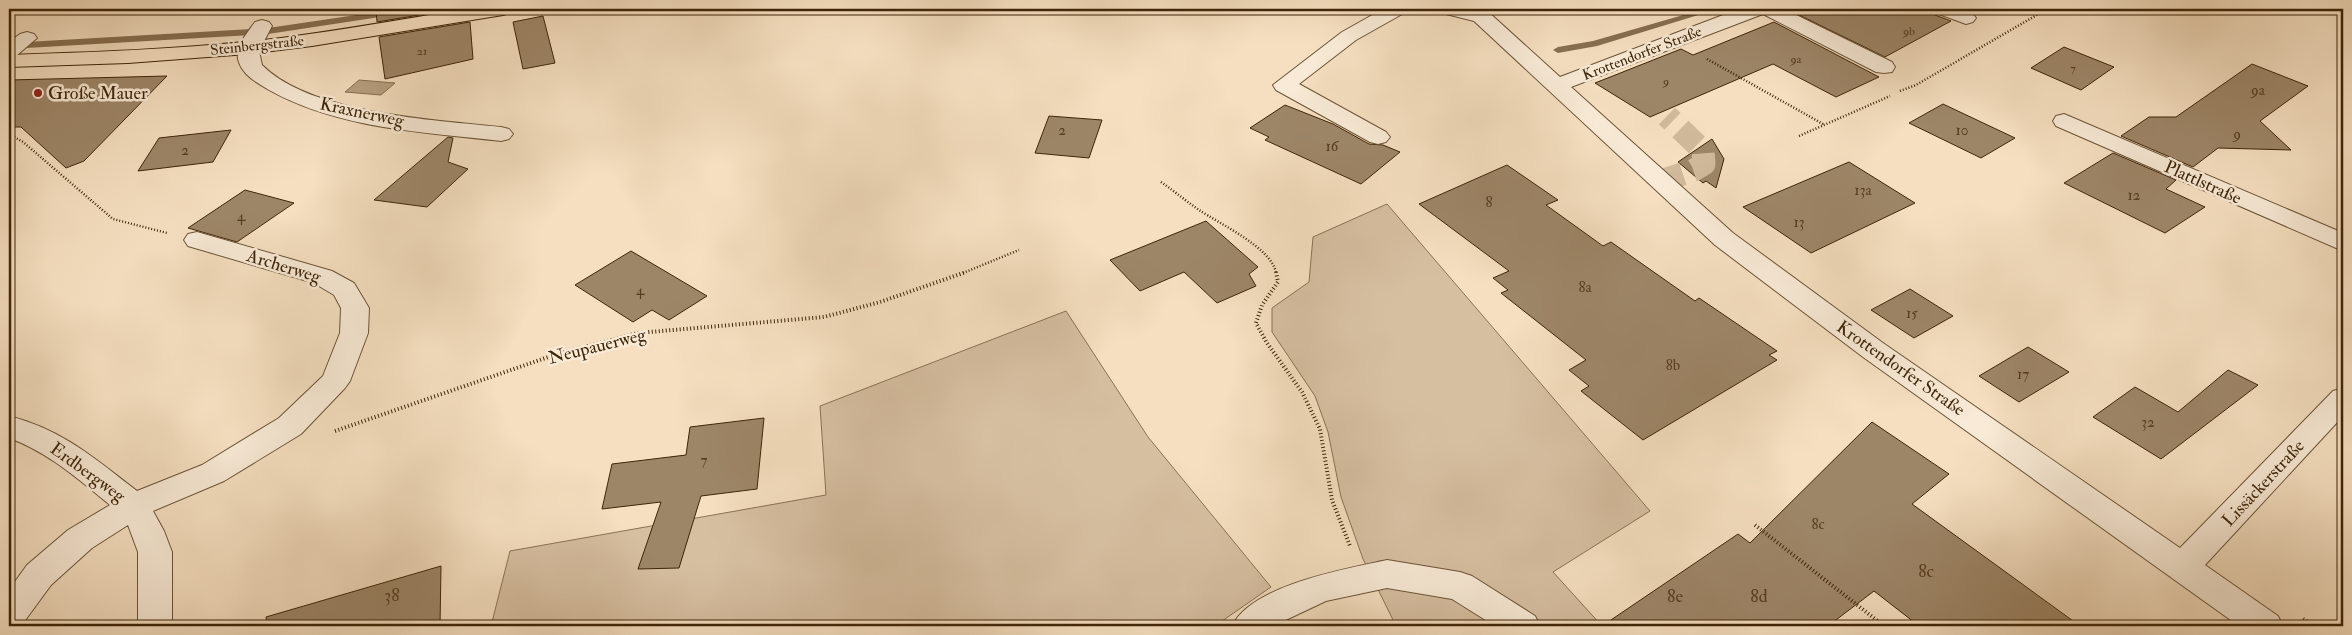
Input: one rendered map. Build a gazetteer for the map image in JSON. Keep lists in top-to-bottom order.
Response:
{
  "streets": {
    "main road": ["Steinbergstraße"],
    "street": [
      "Krottendorfer Straße",
      "Kraxnerweg",
      "Plattlstraße",
      "Archerweg",
      "Erdbergweg",
      "Lissäckerstraße"
    ],
    "path": ["Neupauerweg"]
  },
  "crossings": [
    ["Steinbergstraße", "Kraxnerweg"],
    ["Krottendorfer Straße", "Lissäckerstraße"],
    ["Archerweg", "Erdbergweg"]
  ],
  "places": ["Große Mauer"],
  "house_numbers": [
    "9b",
    "21",
    "9a",
    "7",
    "9",
    "9a",
    "2",
    "10",
    "9",
    "16",
    "2",
    "13a",
    "12",
    "8",
    "4",
    "13",
    "8a",
    "4",
    "15",
    "8b",
    "17",
    "32",
    "7",
    "8c",
    "8c",
    "38",
    "8e",
    "8d"
  ]
}
